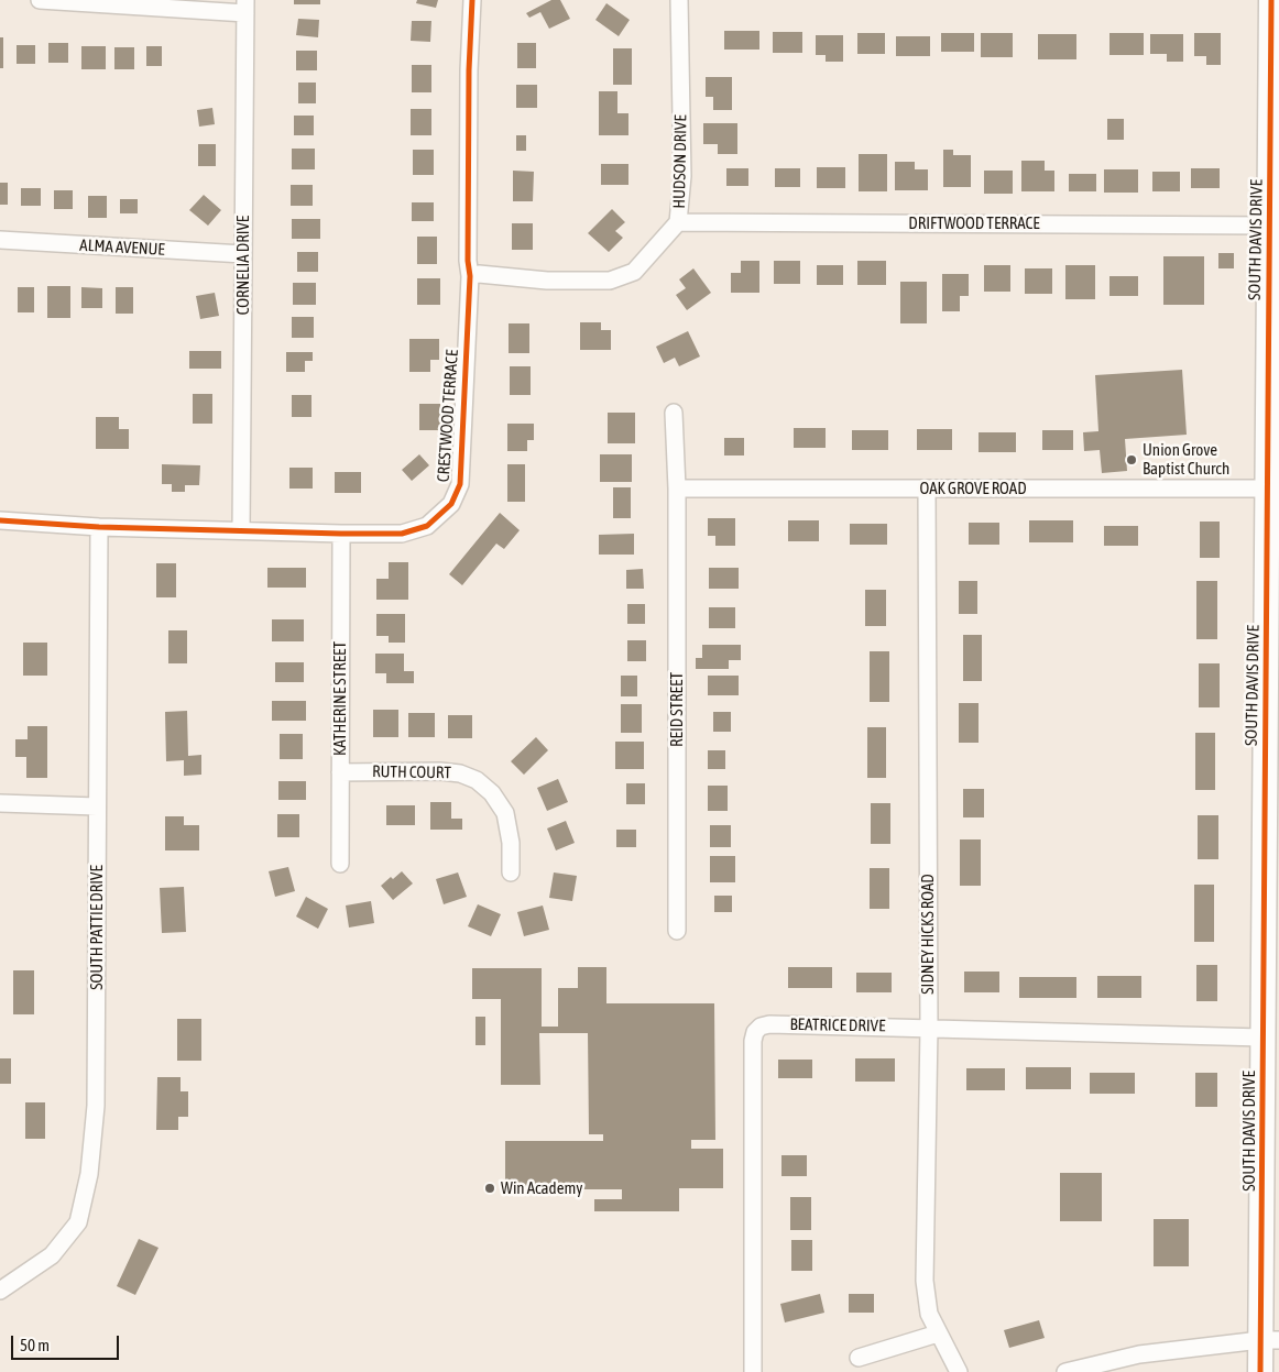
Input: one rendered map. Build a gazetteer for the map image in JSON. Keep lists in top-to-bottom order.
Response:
{
  "streets": {
    "street": [
      "HUDSON DRIVE",
      "DRIFTWOOD TERRACE",
      "SOUTH DAVIS DRIVE",
      "ALMA AVENUE",
      "CORNELIA DRIVE",
      "CRESTWOOD TERRACE",
      "OAK GROVE ROAD",
      "KATHERINE STREET",
      "REID STREET",
      "RUTH COURT",
      "SOUTH PATTIE DRIVE",
      "SIDNEY HICKS ROAD",
      "BEATRICE DRIVE"
    ]
  },
  "crossings": [
    ["HUDSON DRIVE", "DRIFTWOOD TERRACE"],
    ["HUDSON DRIVE", "CRESTWOOD TERRACE"],
    ["DRIFTWOOD TERRACE", "SOUTH DAVIS DRIVE"],
    ["SOUTH DAVIS DRIVE", "OAK GROVE ROAD"],
    ["SOUTH DAVIS DRIVE", "BEATRICE DRIVE"],
    ["ALMA AVENUE", "CORNELIA DRIVE"],
    ["CORNELIA DRIVE", "CRESTWOOD TERRACE"],
    ["CRESTWOOD TERRACE", "KATHERINE STREET"],
    ["CRESTWOOD TERRACE", "SOUTH PATTIE DRIVE"],
    ["OAK GROVE ROAD", "REID STREET"],
    ["OAK GROVE ROAD", "SIDNEY HICKS ROAD"],
    ["KATHERINE STREET", "RUTH COURT"],
    ["SIDNEY HICKS ROAD", "BEATRICE DRIVE"]
  ],
  "places": ["Union Grove Baptist Church", "Win Academy"],
  "scale_bar": "50 m"
}
